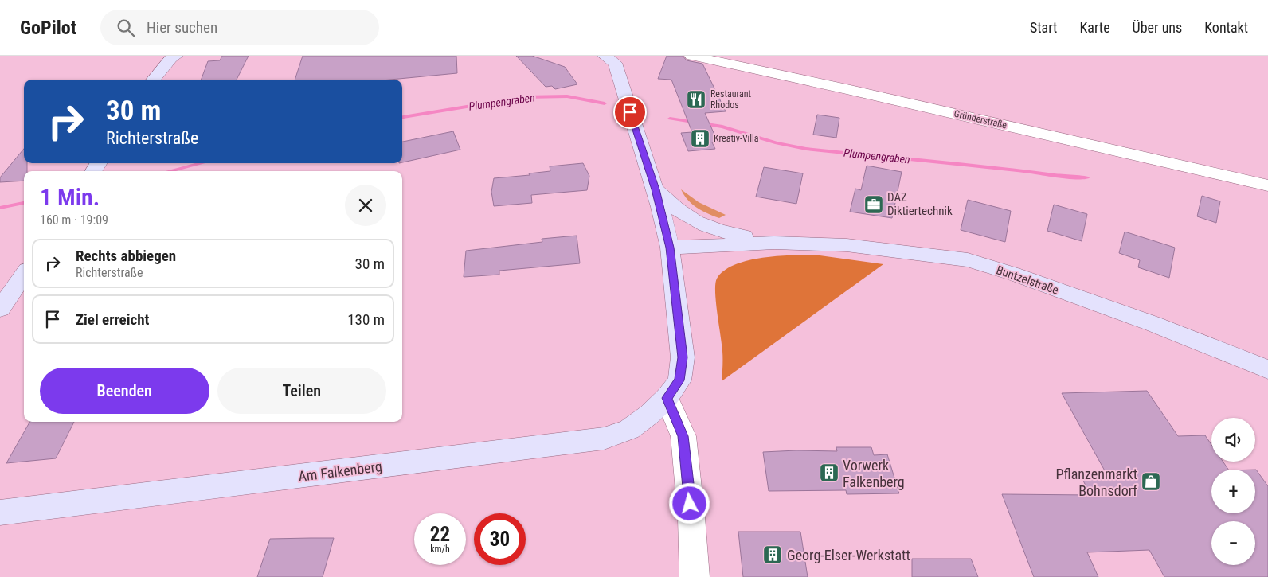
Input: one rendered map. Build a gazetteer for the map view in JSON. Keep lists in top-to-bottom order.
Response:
{
  "streets": {
    "street": ["Gründerstraße", "Buntzelstraße", "Am Falkenberg"]
  },
  "crossings": [
    ["Buntzelstraße", "Am Falkenberg"]
  ],
  "water": ["Plumpengraben"],
  "places": {
    "restaurant": ["Restaurant Rhodos"],
    "building": ["Kreativ-Villa", "Vorwerk Falkenberg", "Georg-Elser-Werkstatt"],
    "office": ["DAZ Diktiertechnik"],
    "shop": ["Pflanzenmarkt Bohnsdorf"]
  },
  "page": {
    "header": "GoPilot",
    "search": "Hier suchen",
    "nav": [
      "Start",
      "Karte",
      "Über uns",
      "Kontakt"
    ],
    "turn": ["30 m", "Richterstraße"],
    "heading": ["1 Min.", "160 m · 19:09"],
    "list": [
      {
        "name": "Rechts abbiegen",
        "note": "Richterstraße",
        "value": "30 m"
      },
      {
        "name": "Ziel erreicht",
        "value": "130 m"
      }
    ],
    "buttons": ["Beenden", "Teilen"],
    "map_buttons": ["+", "−"],
    "speed": "22 km/h",
    "limit": "30"
  }
}
